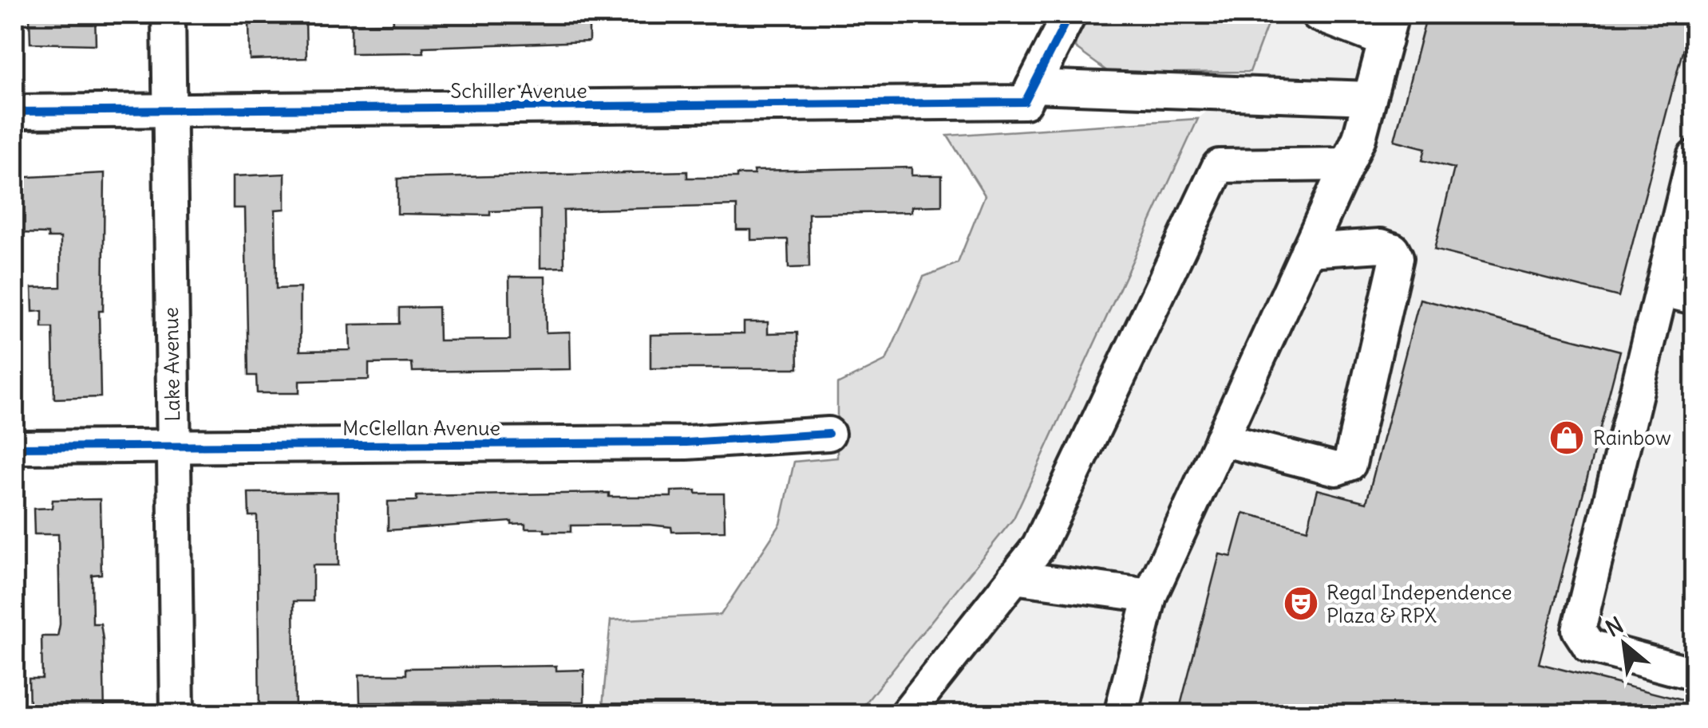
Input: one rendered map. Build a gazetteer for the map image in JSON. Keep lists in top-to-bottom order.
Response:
{
  "streets": {
    "street": ["Schiller Avenue", "Lake Avenue", "McClellan Avenue"]
  },
  "crossings": [
    ["Schiller Avenue", "Lake Avenue"],
    ["Lake Avenue", "McClellan Avenue"]
  ],
  "places": {
    "shop": ["Rainbow"],
    "theatre": ["Regal Independence Plaza & RPX"]
  },
  "north": "top left"
}
